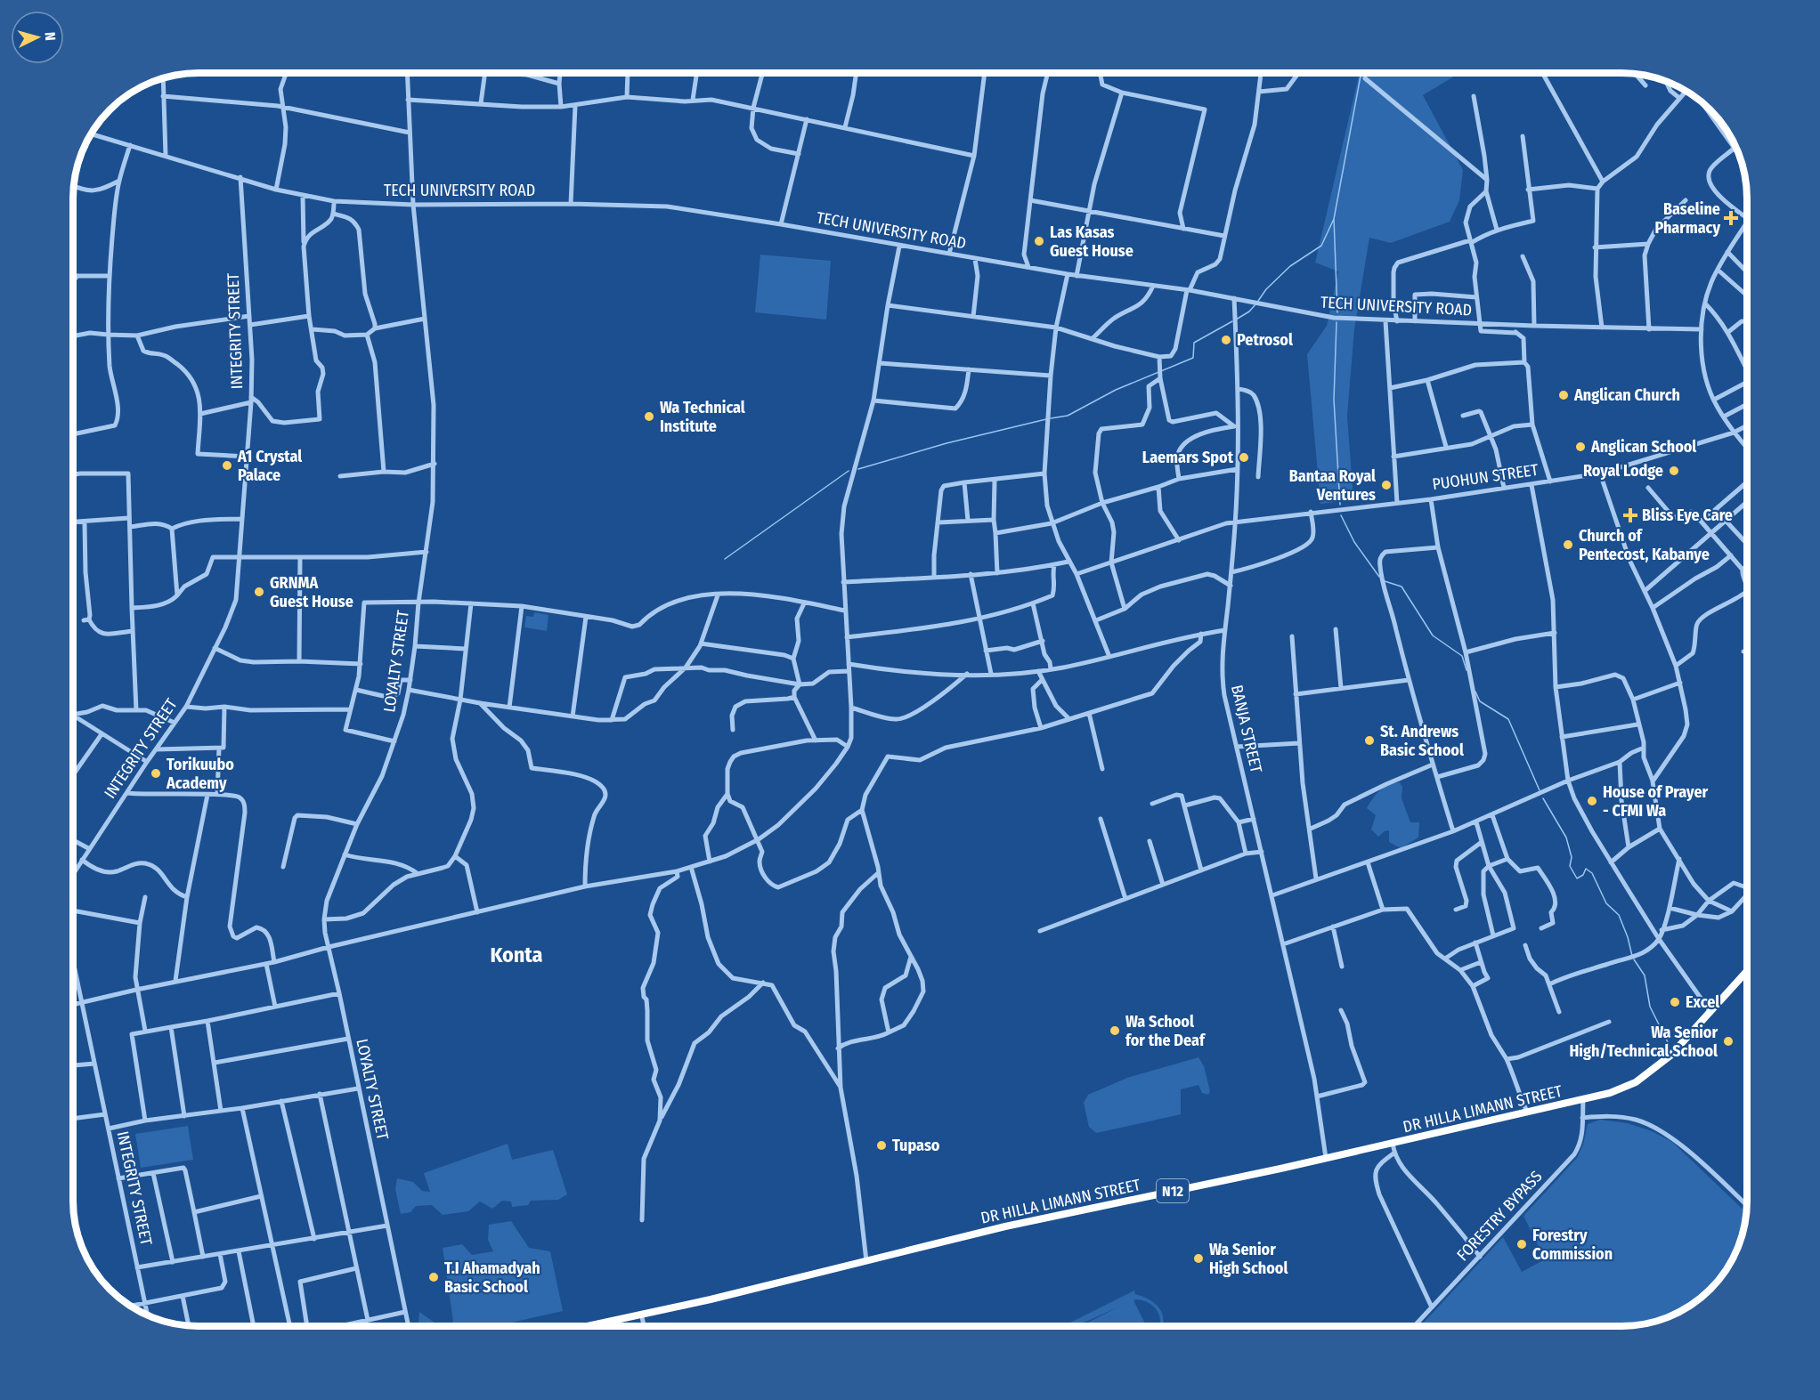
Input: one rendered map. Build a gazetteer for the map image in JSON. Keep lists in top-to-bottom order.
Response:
{
  "streets": {
    "highway": ["DR HILLA LIMANN STREET", "N12"],
    "street": [
      "TECH UNIVERSITY ROAD",
      "INTEGRITY STREET",
      "PUOHUN STREET",
      "LOYALTY STREET",
      "BANJA STREET",
      "FORESTRY BYPASS"
    ]
  },
  "crossings": [
    ["TECH UNIVERSITY ROAD", "INTEGRITY STREET"],
    ["TECH UNIVERSITY ROAD", "LOYALTY STREET"],
    ["TECH UNIVERSITY ROAD", "BANJA STREET"],
    ["PUOHUN STREET", "BANJA STREET"],
    ["BANJA STREET", "DR HILLA LIMANN STREET"],
    ["DR HILLA LIMANN STREET", "FORESTRY BYPASS"]
  ],
  "districts": ["Konta"],
  "places": {
    "health": ["Baseline Pharmacy", "Bliss Eye Care"],
    "other": [
      "Las Kasas Guest House",
      "Petrosol",
      "Anglican Church",
      "Wa Technical Institute",
      "Anglican School",
      "Laemars Spot",
      "A1 Crystal Palace",
      "Royal Lodge",
      "Bantaa Royal Ventures",
      "Church of Pentecost, Kabanye",
      "GRNMA Guest House",
      "St. Andrews Basic School",
      "Torikuubo Academy",
      "House of Prayer - CFMI Wa",
      "Excel",
      "Wa School for the Deaf",
      "Wa Senior High/Technical School",
      "Tupaso",
      "Forestry Commission",
      "Wa Senior High School",
      "T.I Ahamadyah Basic School"
    ]
  },
  "north": "right"
}
